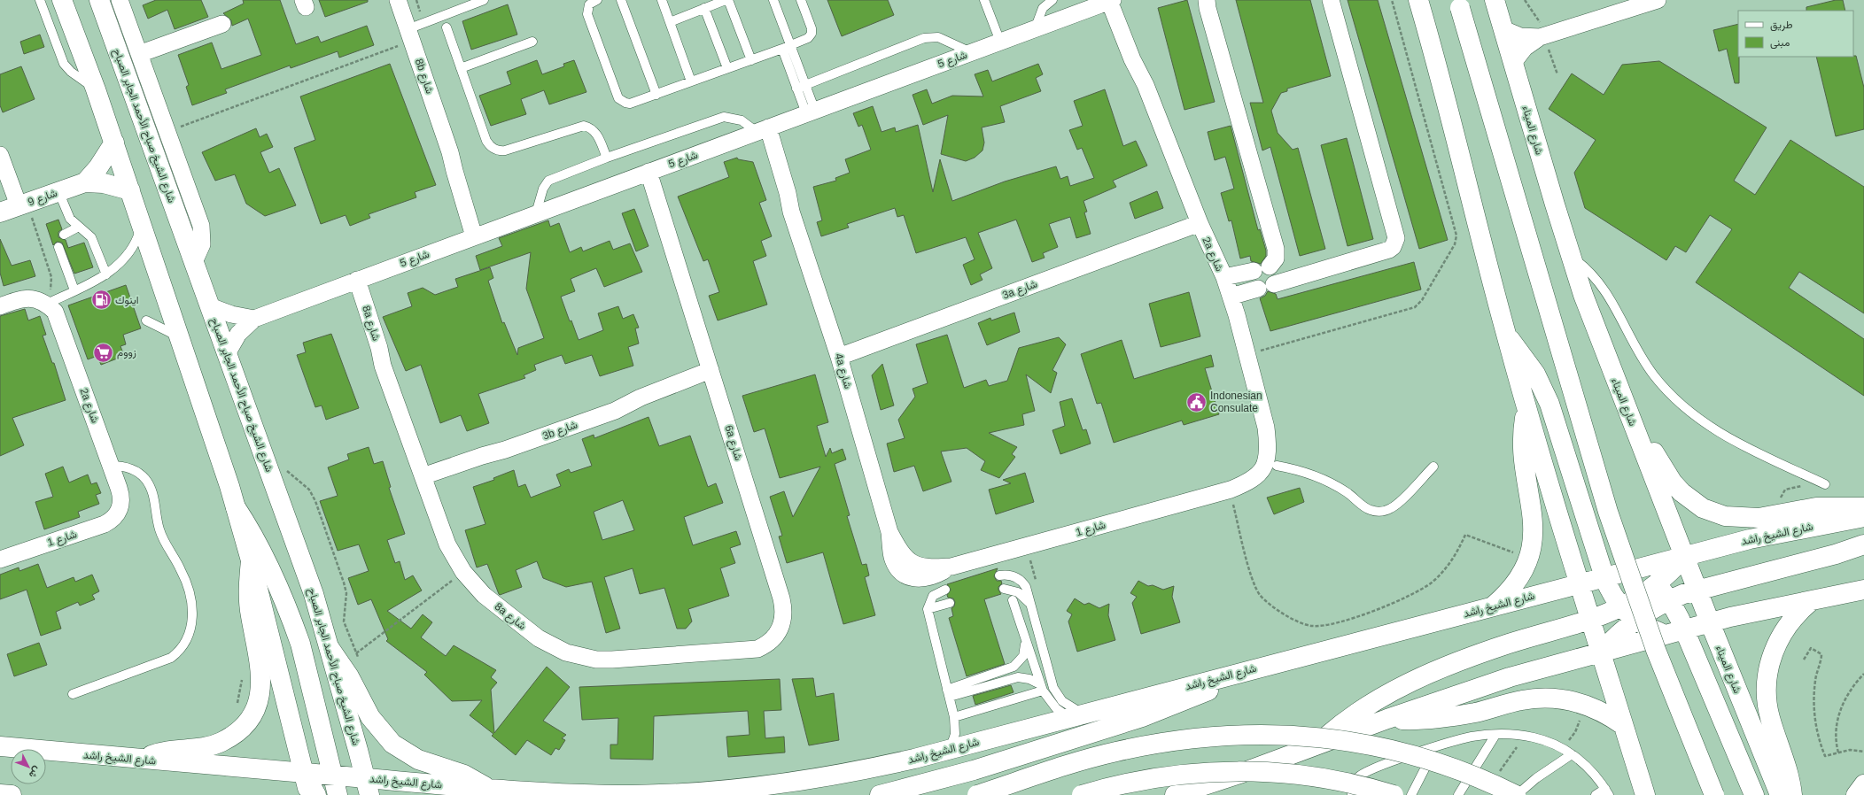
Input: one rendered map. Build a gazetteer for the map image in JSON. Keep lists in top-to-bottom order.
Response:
{
  "streets": {
    "main road": [
      "شارع الشيخ صباح الأحمد الجابر الصباح",
      "شارع الميناء",
      "شارع 9",
      "شارع الشيخ راشد"
    ],
    "street": [
      "شارع 5",
      "8b شارع",
      "2a شارع",
      "3a شارع",
      "8a شارع",
      "4a شارع",
      "3b شارع",
      "6a شارع",
      "شارع 1"
    ]
  },
  "crossings": [
    ["شارع 5", "8b شارع"],
    ["شارع 5", "شارع الشيخ صباح الأحمد الجابر الصباح"],
    ["شارع 5", "2a شارع"],
    ["شارع 5", "8a شارع"],
    ["شارع 5", "4a شارع"],
    ["شارع 5", "6a شارع"],
    ["شارع الشيخ صباح الأحمد الجابر الصباح", "شارع الشيخ راشد"],
    ["شارع الميناء", "شارع الشيخ راشد"],
    ["2a شارع", "3a شارع"],
    ["2a شارع", "شارع 1"],
    ["3a شارع", "4a شارع"],
    ["8a شارع", "3b شارع"],
    ["8a شارع", "6a شارع"],
    ["4a شارع", "شارع 1"],
    ["3b شارع", "6a شارع"]
  ],
  "places": {
    "fuel station": ["اينوك"],
    "supermarket": ["زووم"],
    "public building": ["Indonesian Consulate"]
  },
  "legend": ["طريق", "مبنى"],
  "north": "bottom right"
}
